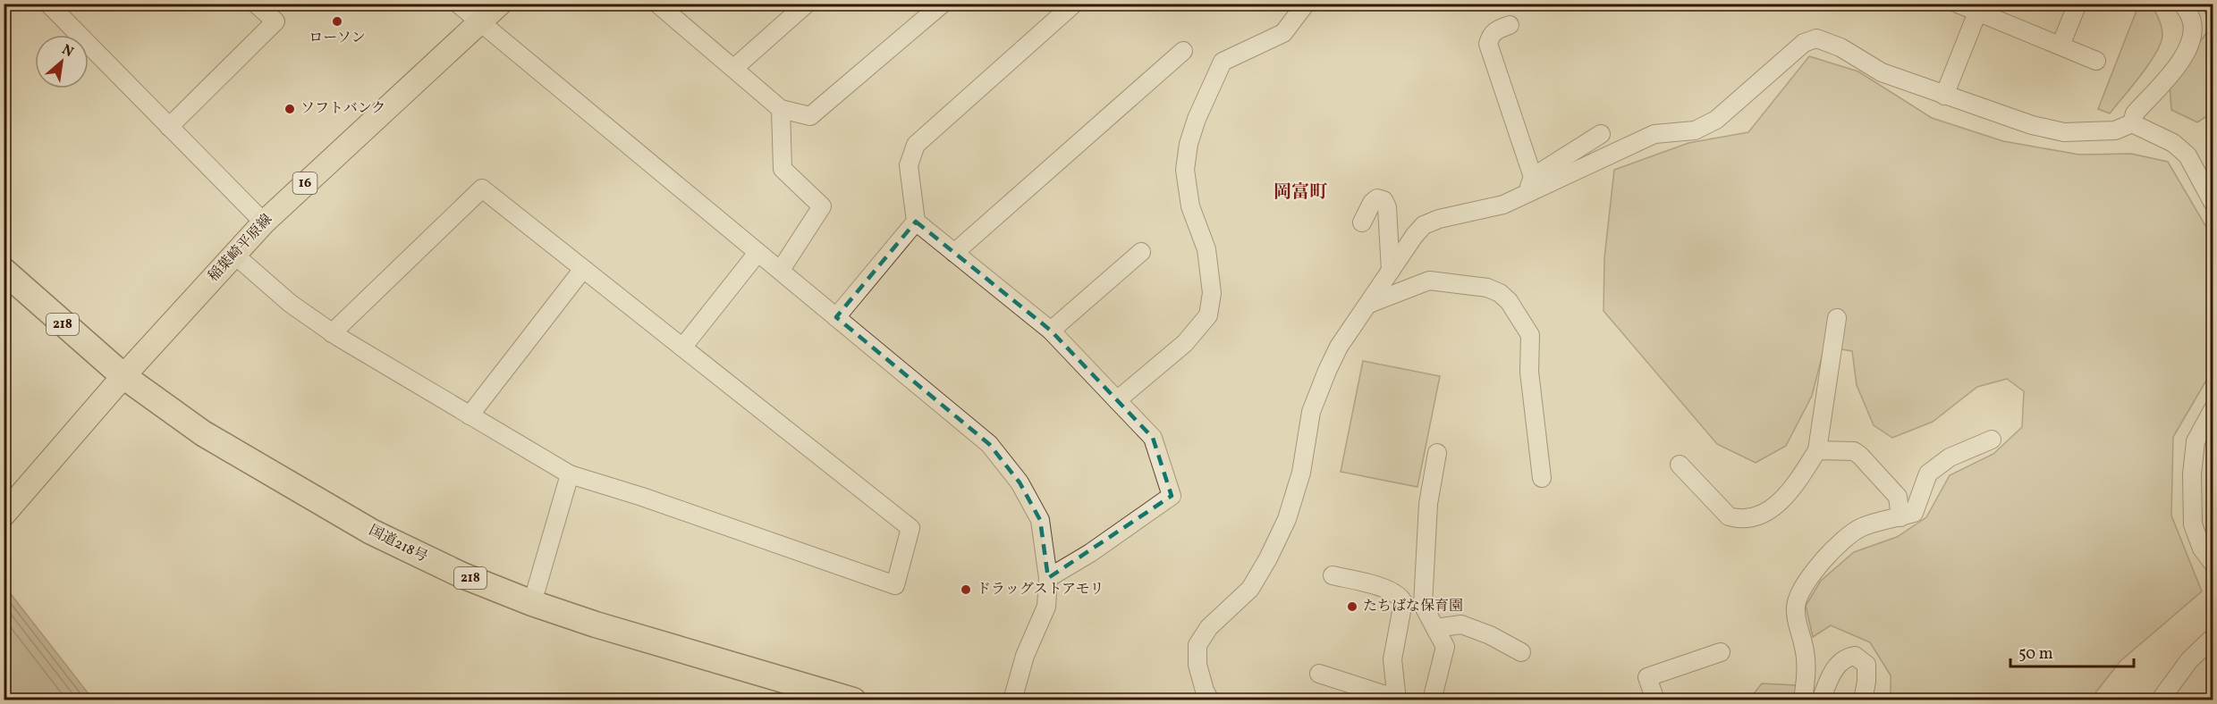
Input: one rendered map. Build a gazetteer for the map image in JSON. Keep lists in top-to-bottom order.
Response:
{
  "streets": {
    "highway": ["218", "国道218号"],
    "main road": ["16", "稲葉崎平原線"]
  },
  "crossings": [
    ["稲葉崎平原線", "国道218号"]
  ],
  "districts": ["岡富町"],
  "places": [
    "ローソン",
    "ソフトバンク",
    "ドラッグストアモリ",
    "たちばな保育園"
  ],
  "scale_bar": "50 m",
  "north": "top right"
}
